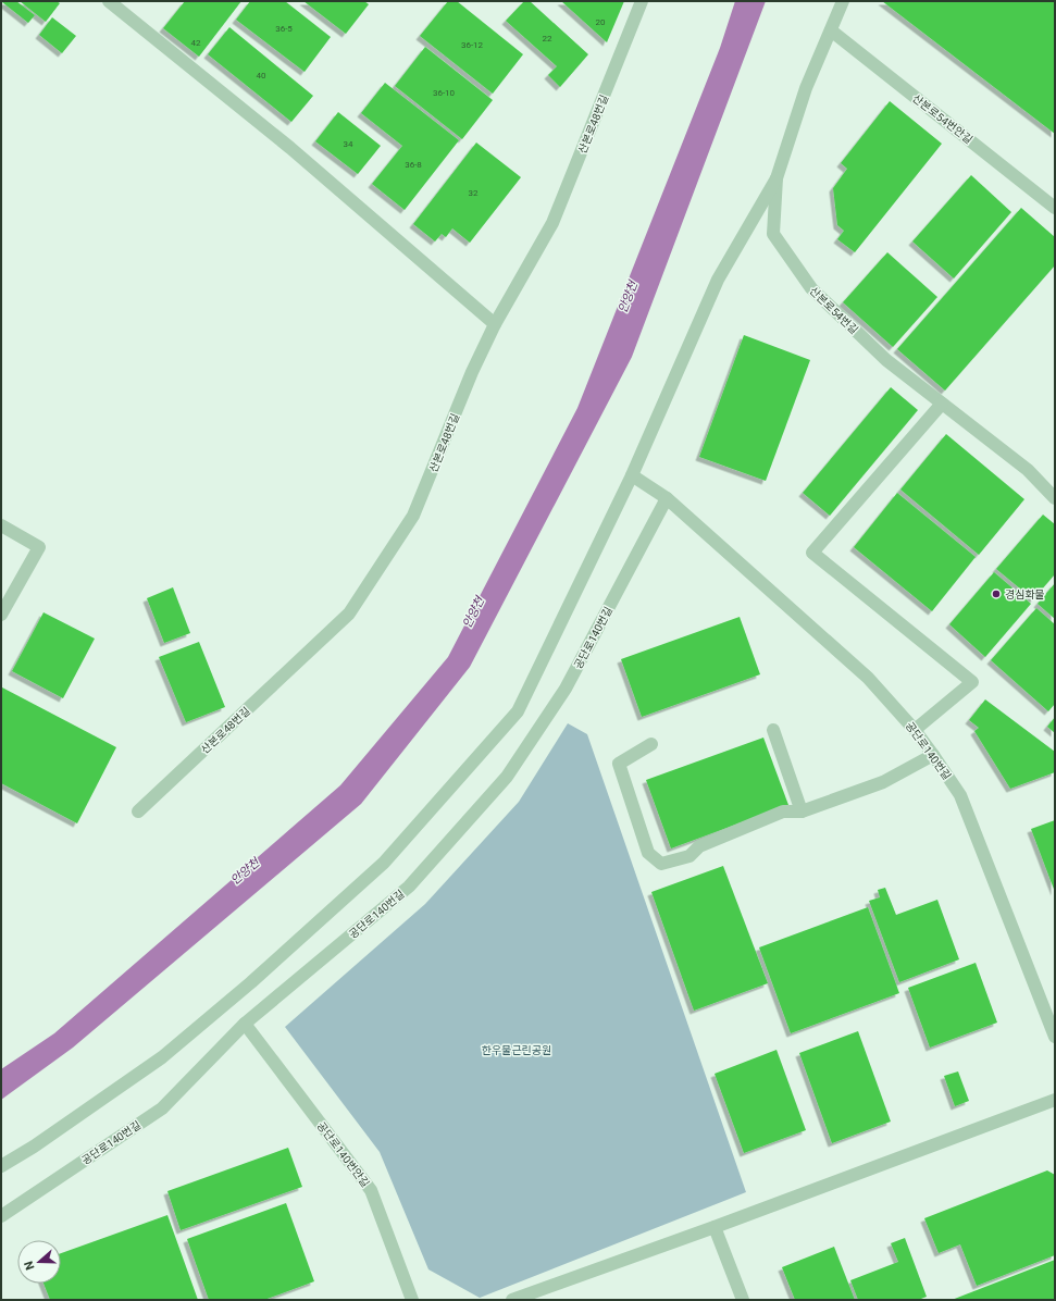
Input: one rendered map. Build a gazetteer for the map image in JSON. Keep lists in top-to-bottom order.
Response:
{
  "streets": {
    "street": [
      "산본로54번안길",
      "산본로48번길",
      "산본로54번길",
      "공단로140번길",
      "공단로140번안길"
    ]
  },
  "crossings": [
    ["산본로54번안길", "산본로54번길"],
    ["공단로140번길", "공단로140번안길"]
  ],
  "water": ["안양천"],
  "parks": ["한우물근린공원"],
  "places": ["경심화물"],
  "house_numbers": [
    "20",
    "36-5",
    "22",
    "42",
    "36-12",
    "40",
    "36-10",
    "34",
    "36-8",
    "32"
  ],
  "north": "left"
}
